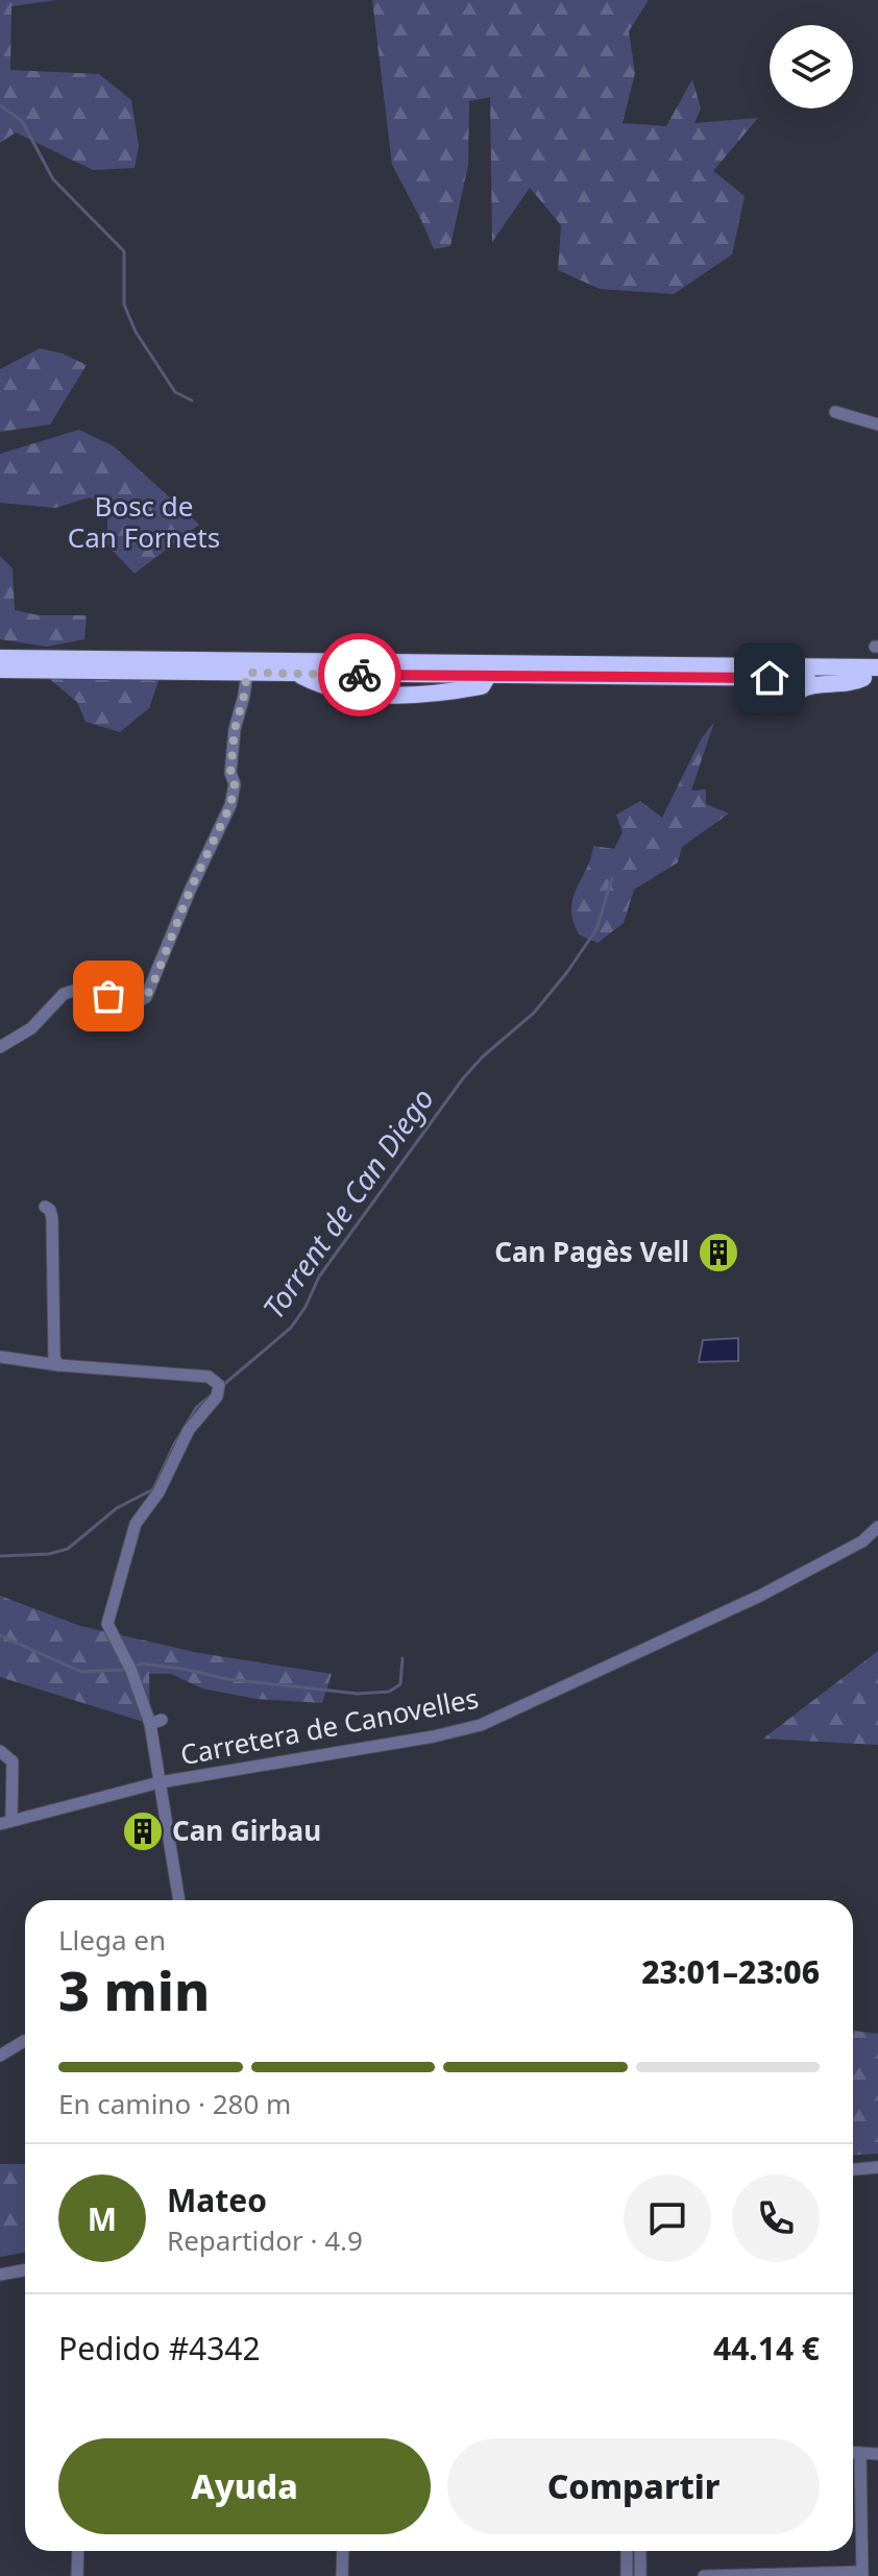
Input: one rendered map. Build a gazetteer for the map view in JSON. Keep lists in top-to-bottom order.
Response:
{
  "streets": {
    "street": ["Carretera de Canovelles"]
  },
  "water": ["Torrent de Can Diego"],
  "parks": ["Bosc de Can Fornets"],
  "places": {
    "building": ["Can Pagès Vell", "Can Girbau"]
  },
  "page": {
    "heading": ["3 min", "Llega en", "23:01–23:06"],
    "panel": [
      "Mateo",
      "Repartidor · 4.9",
      "Pedido #4342",
      "44.14 €"
    ],
    "bar": "En camino · 280 m",
    "round": "M",
    "buttons": ["Ayuda", "Compartir"]
  }
}
